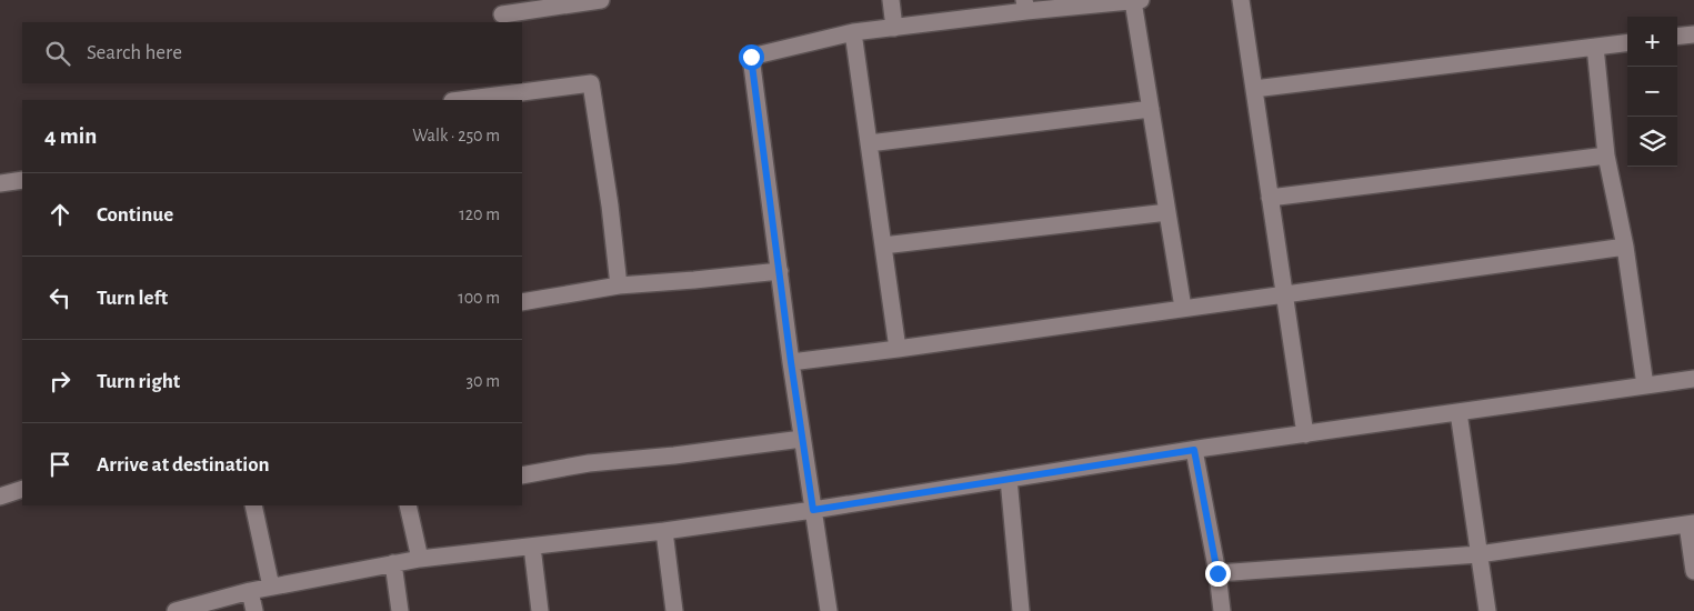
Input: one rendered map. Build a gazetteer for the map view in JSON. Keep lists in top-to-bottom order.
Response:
{
  "page": {
    "map_buttons": ["+", "−"],
    "search": "Search here",
    "heading": ["4 min", "Walk · 250 m"],
    "list": [
      ["Continue", "120 m"],
      ["Turn left", "100 m"],
      ["Turn right", "30 m"],
      "Arrive at destination"
    ]
  }
}
